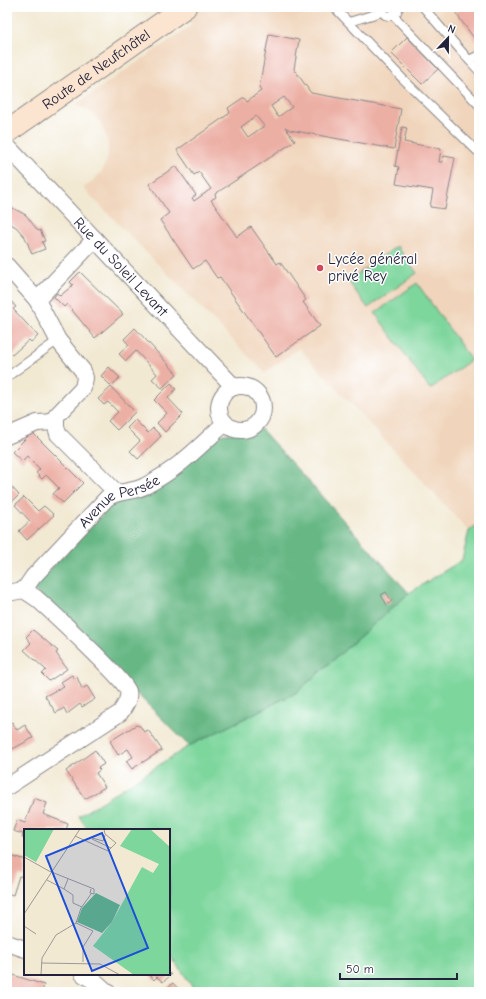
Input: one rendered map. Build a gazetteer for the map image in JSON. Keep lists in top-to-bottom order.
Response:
{
  "streets": {
    "main road": ["Route de Neufchâtel"],
    "street": ["Rue du Soleil Levant", "Avenue Persée"]
  },
  "crossings": [
    ["Rue du Soleil Levant", "Avenue Persée"]
  ],
  "places": ["Lycée général privé Rey"],
  "scale_bar": "50 m",
  "north": "top"
}
